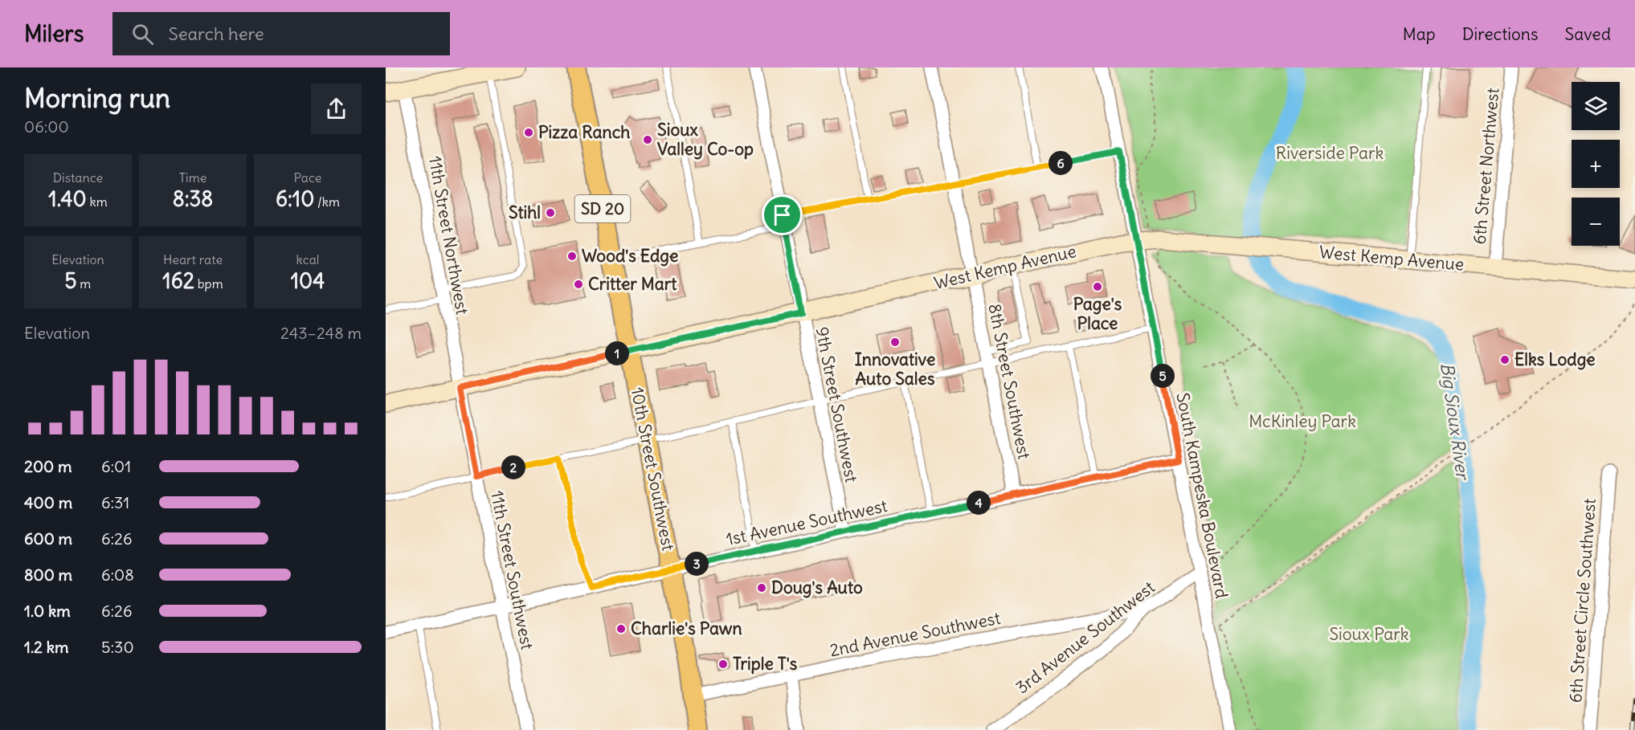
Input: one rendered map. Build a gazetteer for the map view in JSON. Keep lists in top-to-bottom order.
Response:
{
  "streets": {
    "main road": ["SD 20", "West Kemp Avenue", "10th Street Southwest"],
    "street": [
      "6th Street Northwest",
      "11th Street Northwest",
      "8th Street Southwest",
      "9th Street Southwest",
      "South Kampeska Boulevard",
      "1st Avenue Southwest",
      "11th Street Southwest",
      "6th Street Circle Southwest",
      "2nd Avenue Southwest",
      "3rd Avenue Southwest"
    ]
  },
  "crossings": [
    ["6th Street Northwest", "West Kemp Avenue"],
    ["SD 20", "West Kemp Avenue"],
    ["SD 20", "10th Street Southwest"],
    ["11th Street Northwest", "West Kemp Avenue"],
    ["11th Street Northwest", "11th Street Southwest"],
    ["West Kemp Avenue", "8th Street Southwest"],
    ["West Kemp Avenue", "9th Street Southwest"],
    ["West Kemp Avenue", "10th Street Southwest"],
    ["West Kemp Avenue", "South Kampeska Boulevard"],
    ["West Kemp Avenue", "11th Street Southwest"],
    ["8th Street Southwest", "1st Avenue Southwest"],
    ["9th Street Southwest", "1st Avenue Southwest"],
    ["10th Street Southwest", "1st Avenue Southwest"],
    ["10th Street Southwest", "2nd Avenue Southwest"],
    ["South Kampeska Boulevard", "1st Avenue Southwest"],
    ["South Kampeska Boulevard", "3rd Avenue Southwest"],
    ["1st Avenue Southwest", "11th Street Southwest"],
    ["2nd Avenue Southwest", "3rd Avenue Southwest"]
  ],
  "water": ["Big Sioux River"],
  "parks": ["Riverside Park", "McKinley Park", "Sioux Park"],
  "places": [
    "Pizza Ranch",
    "Sioux Valley Co-op",
    "Stihl",
    "Wood's Edge",
    "Critter Mart",
    "Page's Place",
    "Innovative Auto Sales",
    "Elks Lodge",
    "Doug's Auto",
    "Charlie's Pawn",
    "Triple T's"
  ],
  "page": {
    "header": "Milers",
    "search": "Search here",
    "nav": ["Map", "Directions", "Saved"],
    "heading": ["Morning run", "06:00"],
    "map_buttons": ["+", "−"],
    "stats": [
      ["Distance", "1.40 km"],
      ["Time", "8:38"],
      ["Pace", "6:10 /km"],
      ["Elevation", "5 m"],
      ["Heart rate", "162 bpm"],
      ["kcal", "104"]
    ],
    "pins": [
      "6",
      "1",
      "5",
      "2",
      "4",
      "3"
    ],
    "chart": ["Elevation", "243–248 m"],
    "list": [
      {
        "name": "200 m",
        "note": "6:01"
      },
      {
        "name": "400 m",
        "note": "6:31"
      },
      {
        "name": "600 m",
        "note": "6:26"
      },
      {
        "name": "800 m",
        "note": "6:08"
      },
      {
        "name": "1.0 km",
        "note": "6:26"
      },
      {
        "name": "1.2 km",
        "note": "5:30"
      }
    ]
  }
}
